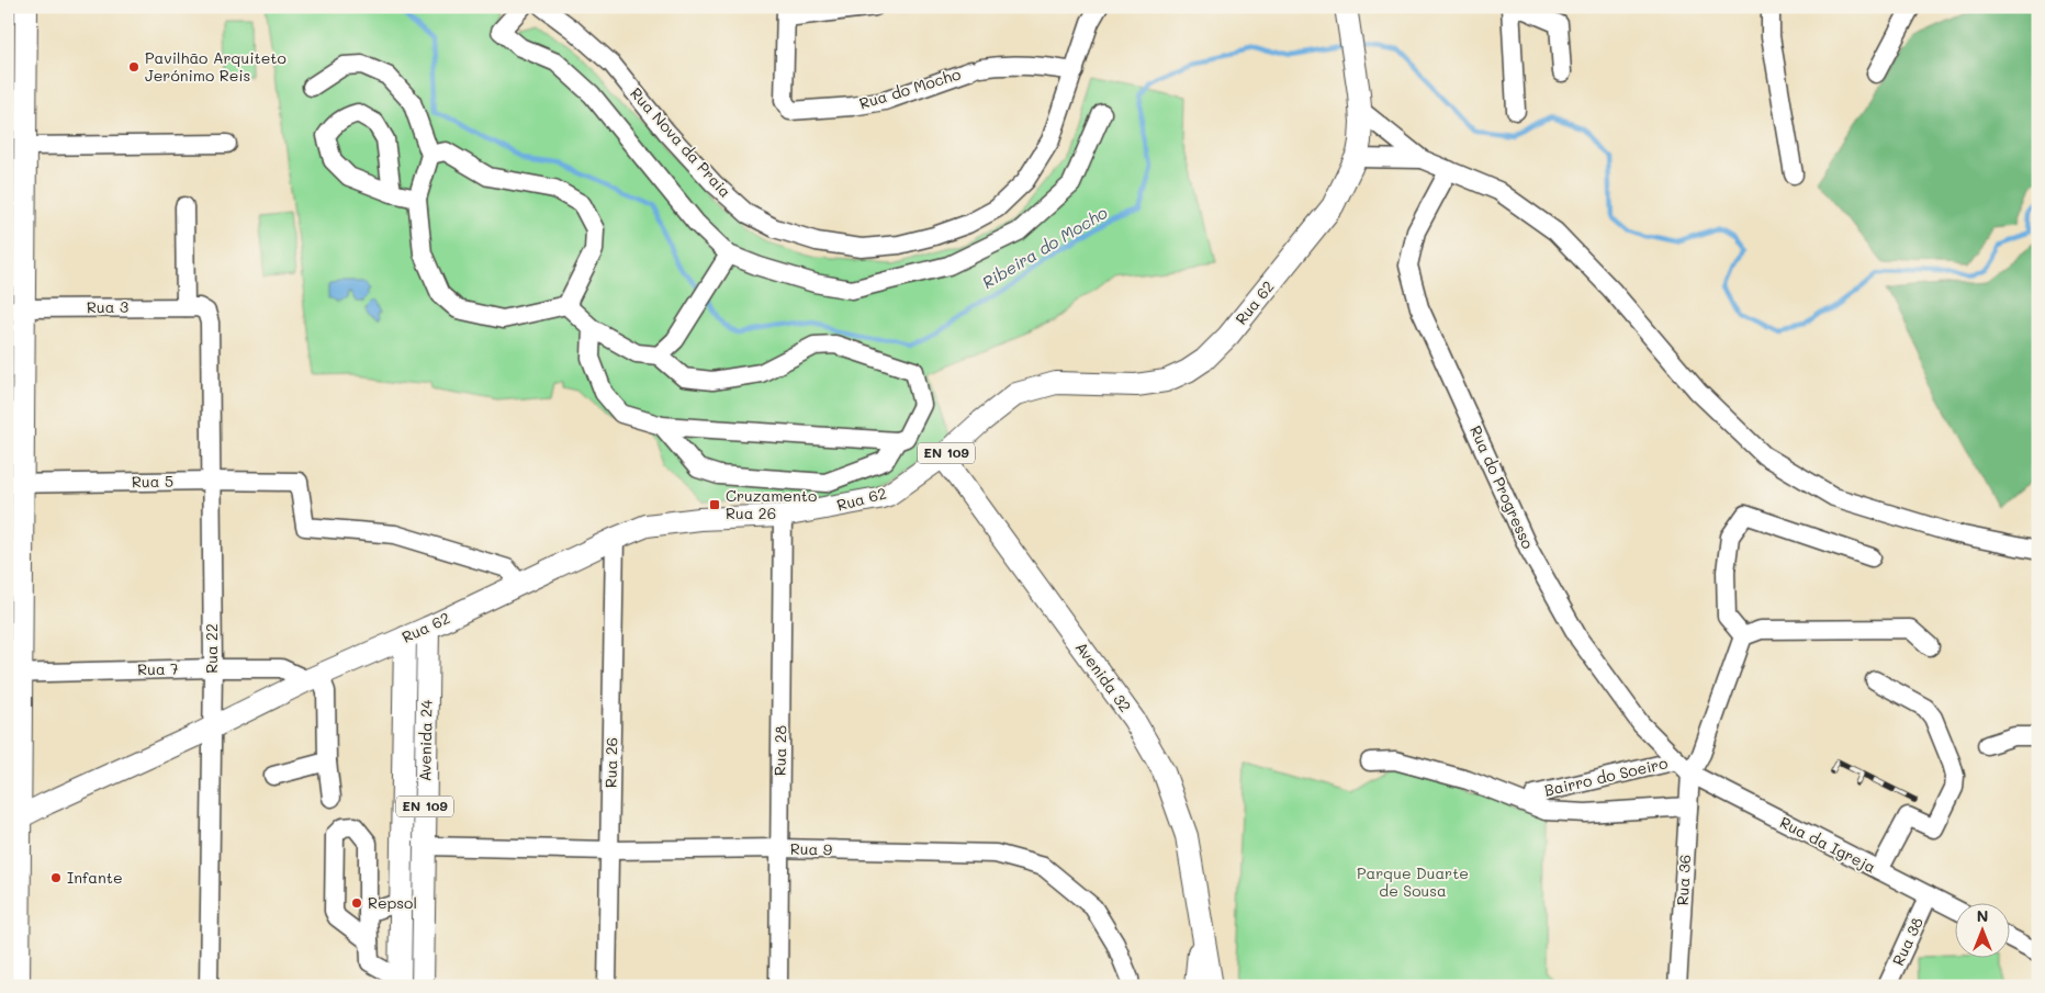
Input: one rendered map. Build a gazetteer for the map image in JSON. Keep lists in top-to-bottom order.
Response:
{
  "streets": {
    "main road": [
      "Rua 62",
      "EN 109",
      "Avenida 32",
      "Avenida 24"
    ],
    "street": [
      "Rua do Mocho",
      "Rua Nova da Praia",
      "Rua 3",
      "Rua 5",
      "Rua do Progresso",
      "Rua 22",
      "Rua 7",
      "Rua 28",
      "Rua 26",
      "Bairro do Soeiro",
      "Rua da Igreja",
      "Rua 9",
      "Rua 36",
      "Rua 38"
    ]
  },
  "crossings": [
    ["Rua do Mocho", "Rua Nova da Praia"],
    ["Rua 62", "Rua 5"],
    ["Rua 62", "Rua 22"],
    ["Rua 62", "Rua 7"],
    ["Rua 62", "Avenida 32"],
    ["Rua 62", "Avenida 24"],
    ["Rua 62", "Rua 28"],
    ["Rua 62", "Rua 26"],
    ["Rua 3", "Rua 22"],
    ["Rua 5", "Rua 22"],
    ["Rua do Progresso", "Bairro do Soeiro"],
    ["Rua do Progresso", "Rua da Igreja"],
    ["Rua do Progresso", "Rua 36"],
    ["Rua 22", "Rua 7"],
    ["Avenida 24", "Rua 9"],
    ["Rua 28", "Rua 9"],
    ["Rua 26", "Rua 9"],
    ["Rua da Igreja", "Rua 36"],
    ["Rua da Igreja", "Rua 38"]
  ],
  "water": ["Ribeira do Mocho"],
  "parks": ["Parque Duarte de Sousa"],
  "places": {
    "other": ["Pavilhão Arquiteto Jerónimo Reis", "Infante", "Repsol"],
    "transit": ["Cruzamento Rua 26"]
  },
  "north": "top"
}
